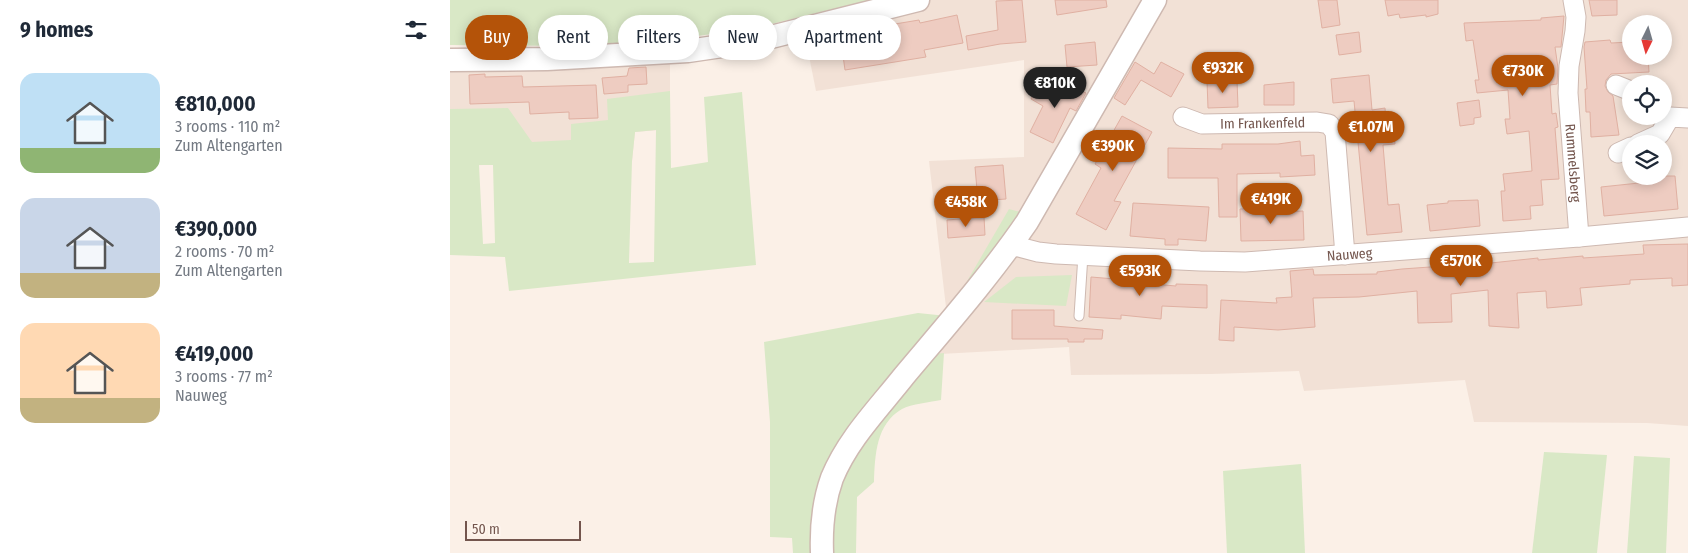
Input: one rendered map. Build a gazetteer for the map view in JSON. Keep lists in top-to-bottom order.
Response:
{
  "streets": {
    "street": ["Im Frankenfeld", "Rummelsberg", "Nauweg"]
  },
  "crossings": [
    ["Im Frankenfeld", "Nauweg"],
    ["Rummelsberg", "Nauweg"]
  ],
  "scale_bar": "50 m",
  "north": "bottom",
  "page": {
    "heading": "9 homes",
    "chip": [
      "Buy",
      "Rent",
      "Filters",
      "New",
      "Apartment"
    ],
    "price": [
      "€932K",
      "€730K",
      "€810K",
      "€1.07M",
      "€390K",
      "€419K",
      "€458K",
      "€570K",
      "€593K"
    ],
    "list": [
      {
        "name": "€810,000",
        "note": "3 rooms · 110 m² · Zum Altengarten"
      },
      {
        "name": "€390,000",
        "note": "2 rooms · 70 m² · Zum Altengarten"
      },
      {
        "name": "€419,000",
        "note": "3 rooms · 77 m² · Nauweg"
      }
    ],
    "scale": "50 m"
  }
}
